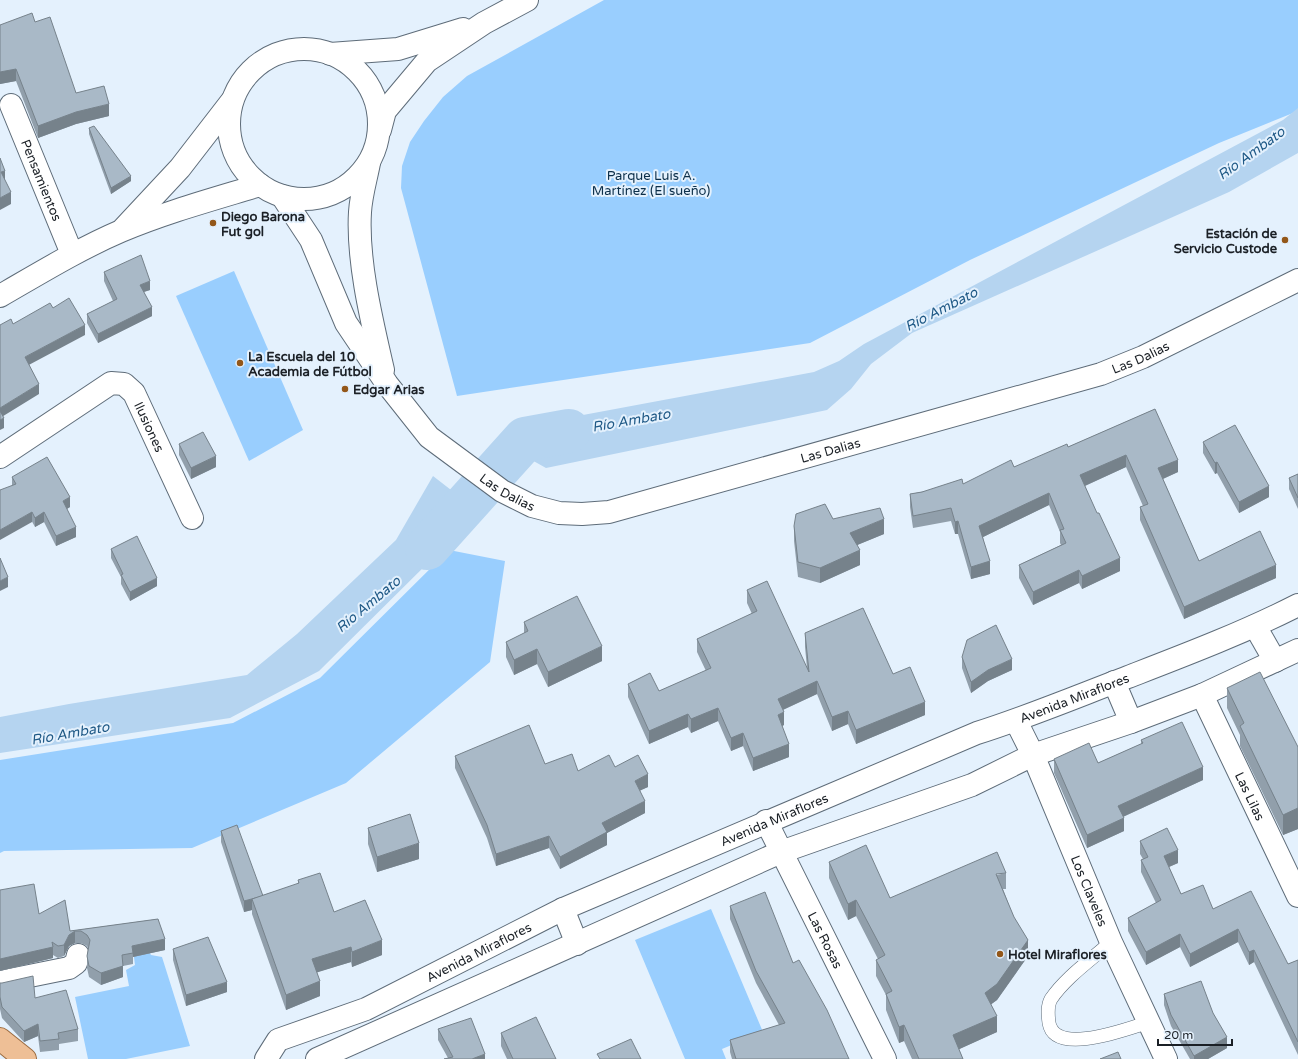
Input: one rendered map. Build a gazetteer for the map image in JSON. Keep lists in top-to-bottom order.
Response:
{
  "streets": {
    "main road": [
      "Pensamientos",
      "Las Dalias",
      "Ilusiones",
      "Avenida Miraflores",
      "Las Lilas",
      "Los Claveles",
      "Las Rosas"
    ]
  },
  "crossings": [
    ["Avenida Miraflores", "Los Claveles"],
    ["Avenida Miraflores", "Las Rosas"]
  ],
  "water": ["Río Ambato"],
  "parks": ["Parque Luis A. Martínez (El sueño)"],
  "places": [
    "Diego Barona Fut gol",
    "Estación de Servicio Custode",
    "La Escuela del 10 Academia de Fútbol",
    "Edgar Arias",
    "Hotel Miraflores"
  ],
  "scale_bar": "20 m"
}
